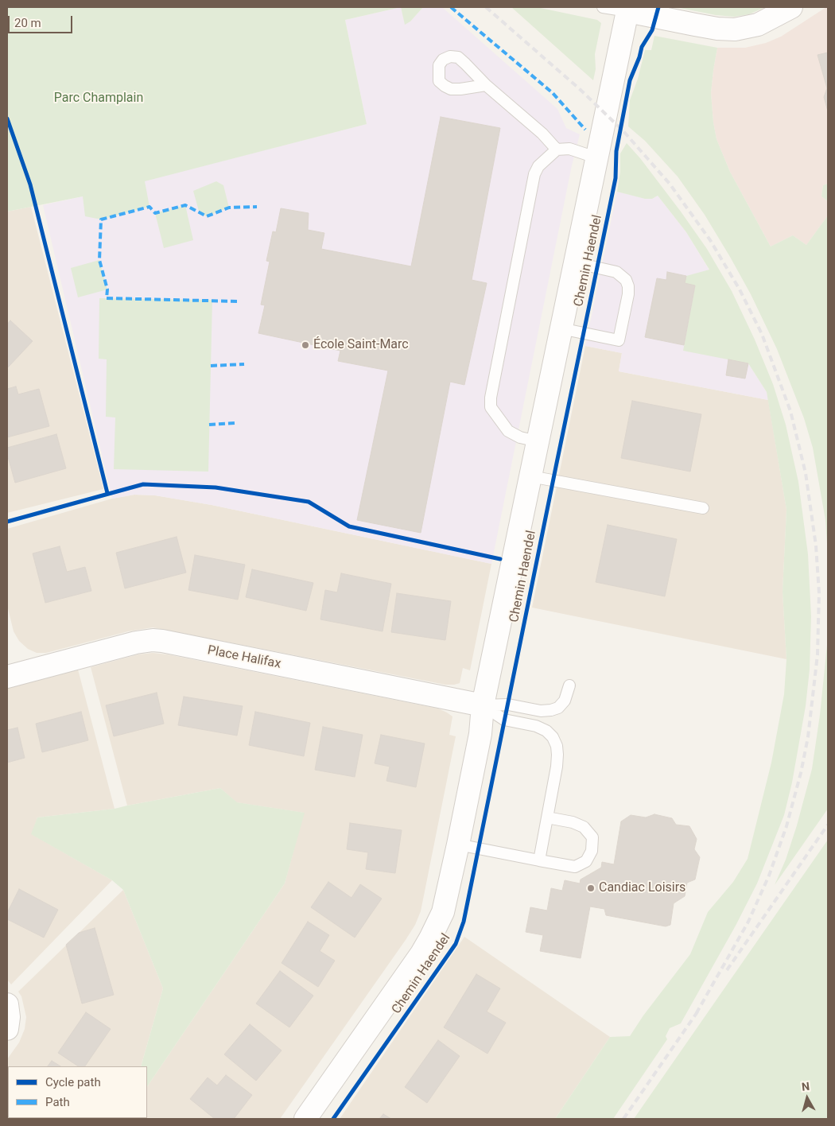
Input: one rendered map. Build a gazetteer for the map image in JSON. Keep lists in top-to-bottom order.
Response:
{
  "streets": {
    "street": ["Chemin Haendel", "Place Halifax"]
  },
  "crossings": [
    ["Chemin Haendel", "Place Halifax"]
  ],
  "parks": ["Parc Champlain"],
  "places": ["École Saint-Marc", "Candiac Loisirs"],
  "legend": ["Cycle path", "Path"],
  "scale_bar": "20 m",
  "north": "top"
}
